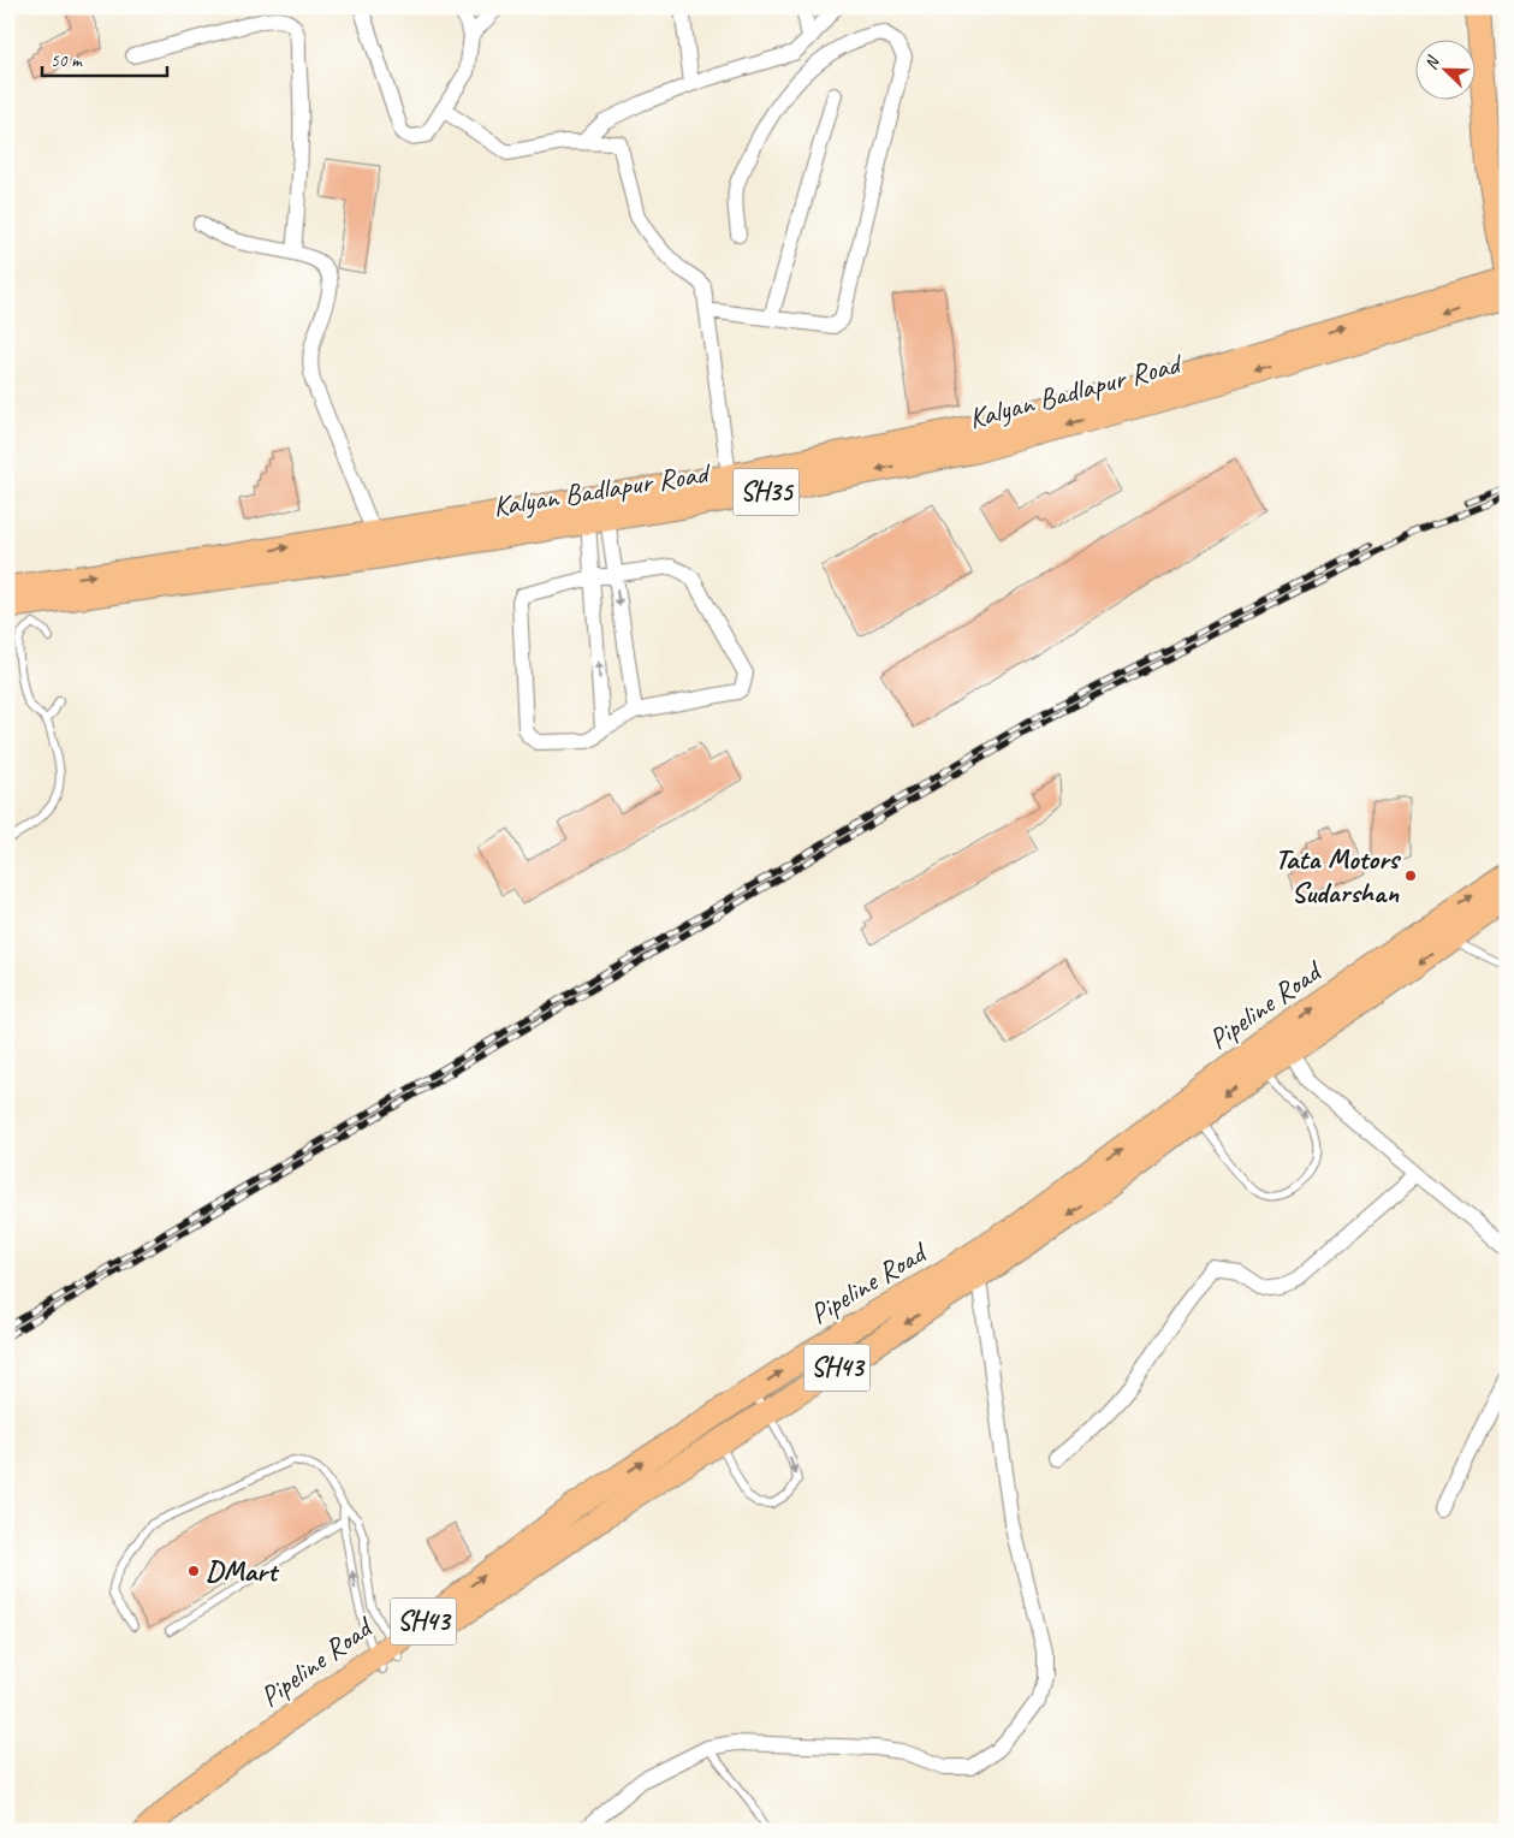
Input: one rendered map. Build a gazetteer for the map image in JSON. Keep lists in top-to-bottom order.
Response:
{
  "streets": {
    "main road": [
      "Kalyan Badlapur Road",
      "SH35",
      "Pipeline Road",
      "SH43"
    ]
  },
  "places": ["Tata Motors Sudarshan", "DMart"],
  "scale_bar": "50 m",
  "north": "top left"
}
